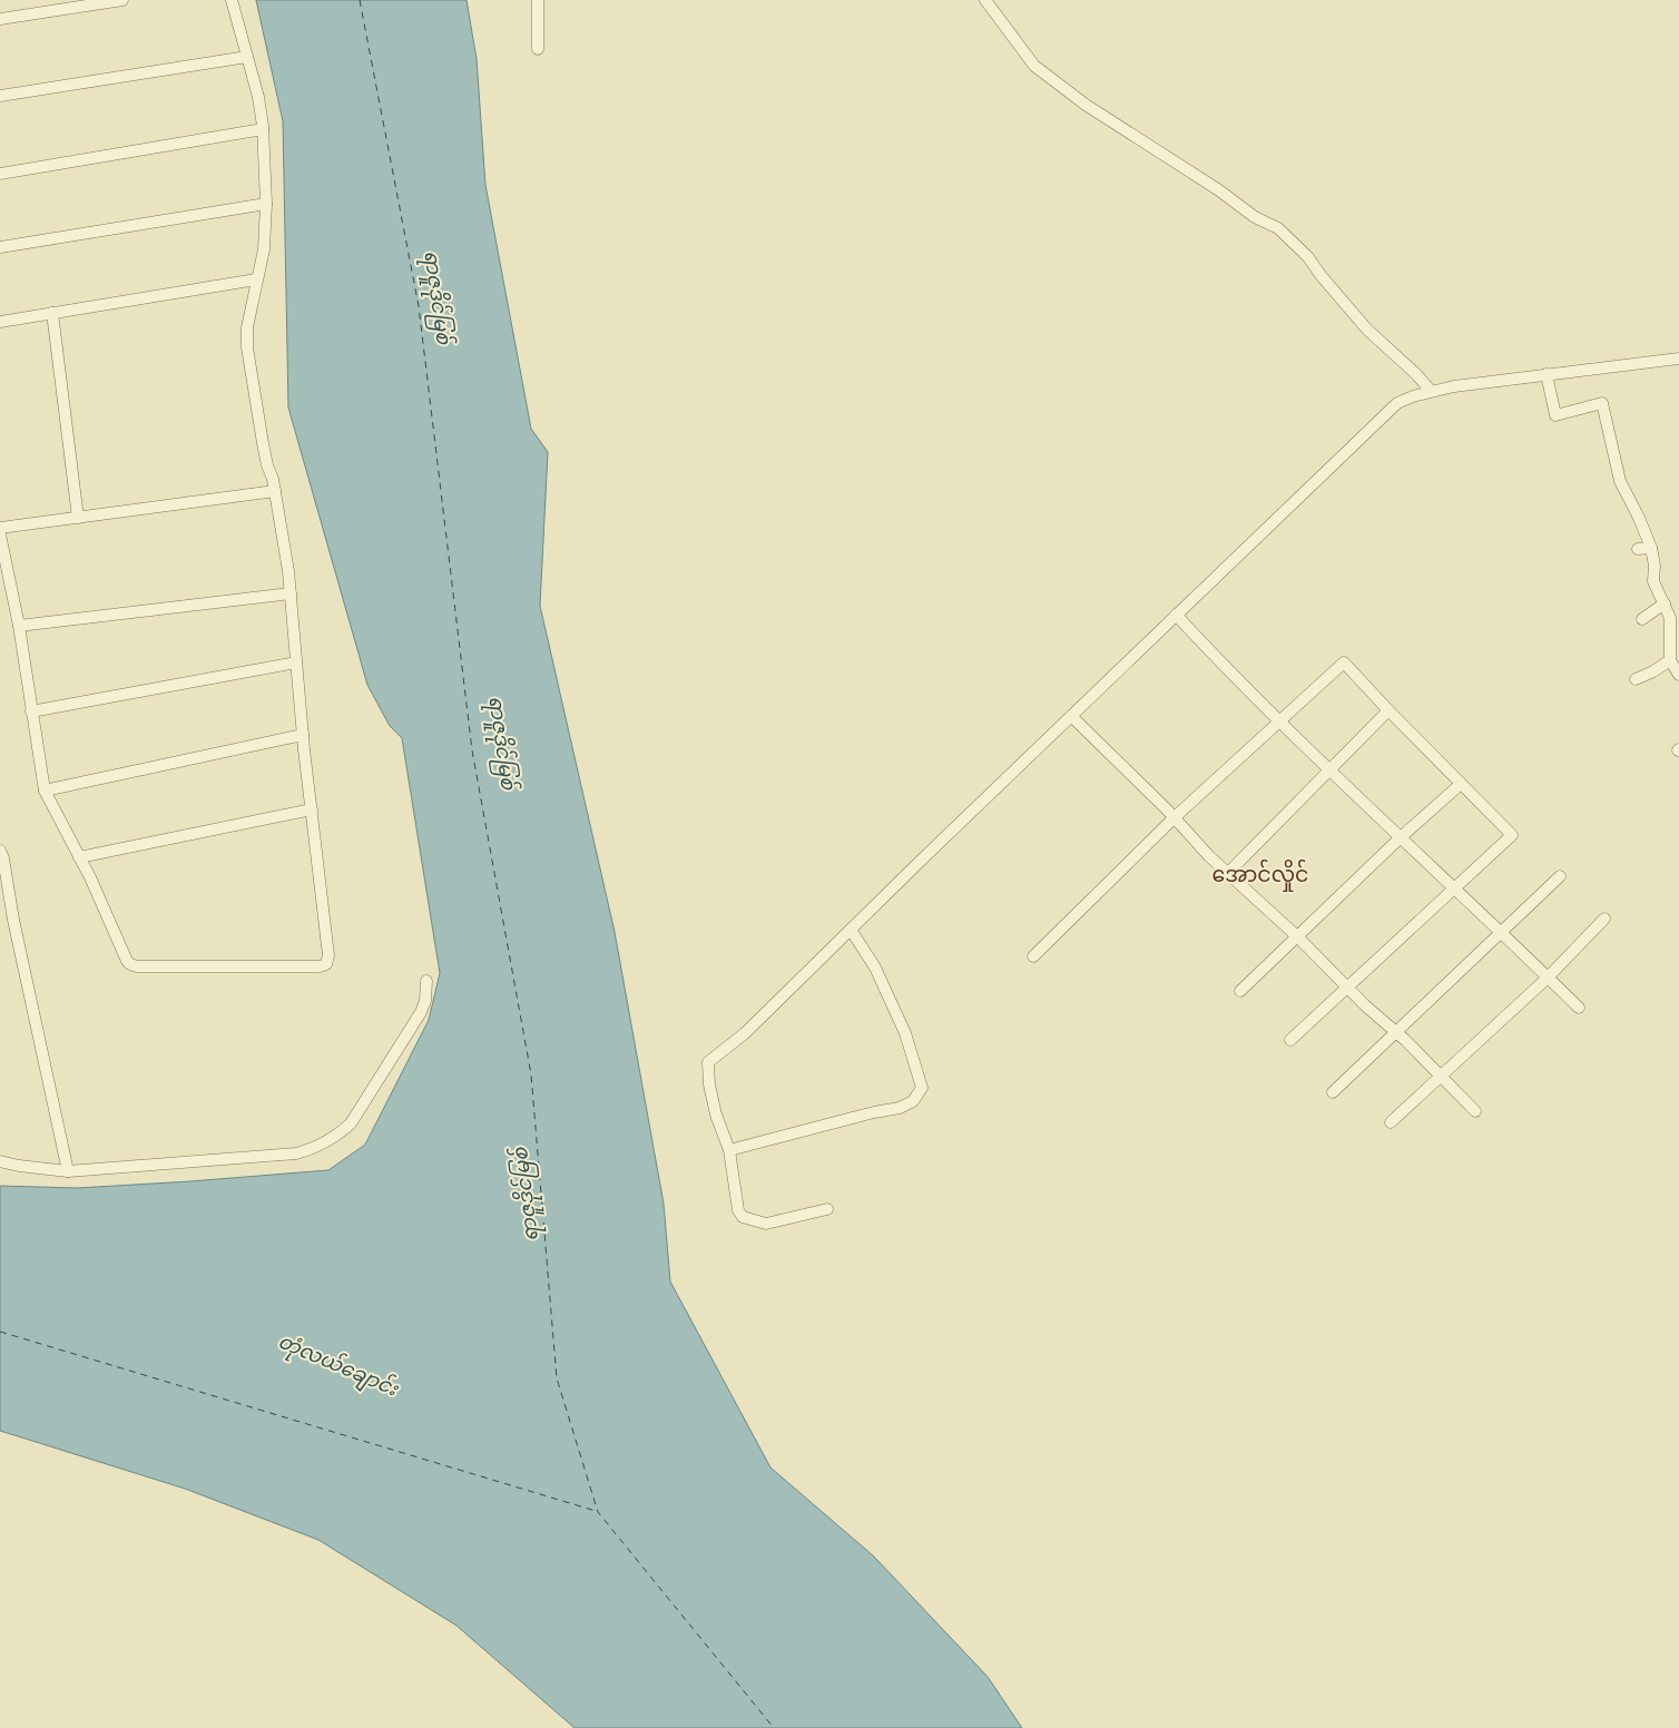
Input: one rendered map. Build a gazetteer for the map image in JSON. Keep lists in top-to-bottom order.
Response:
{
  "districts": ["အောင်လှိုင်"],
  "water": ["ရာဇူဒိုင်မြစ်", "တုံလယ်ချောင်း"]
}
